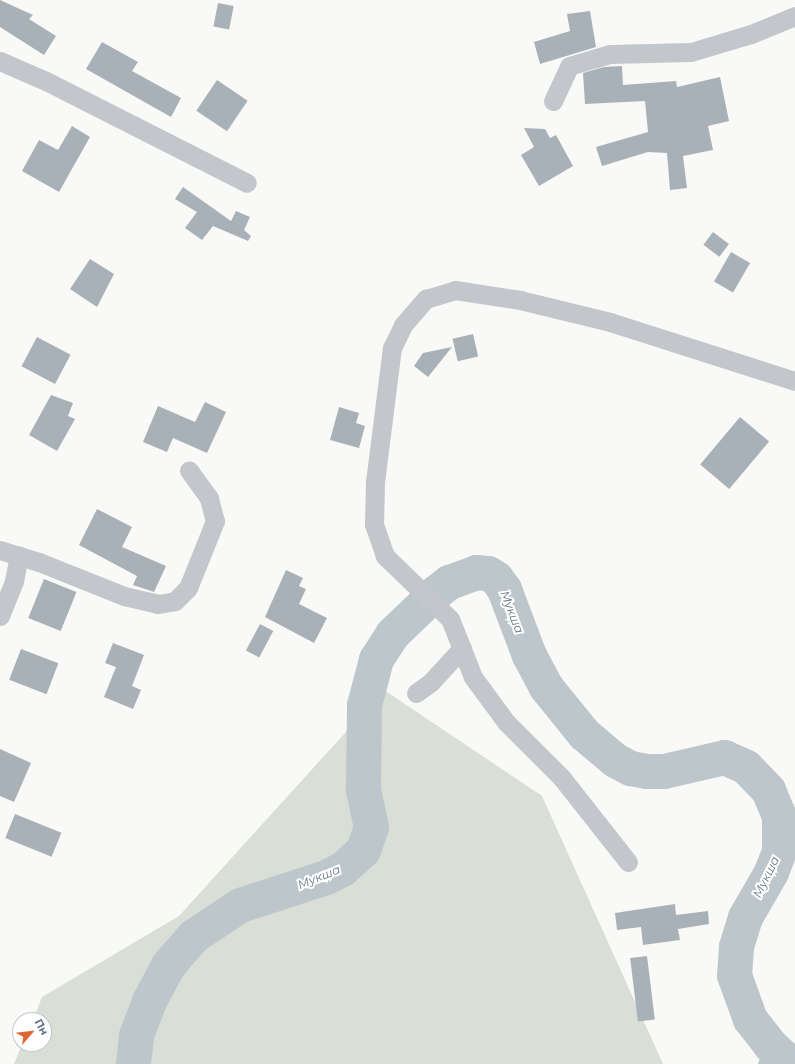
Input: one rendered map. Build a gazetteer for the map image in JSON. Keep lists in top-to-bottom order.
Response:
{
  "water": ["Мукша"],
  "north": "top right"
}
